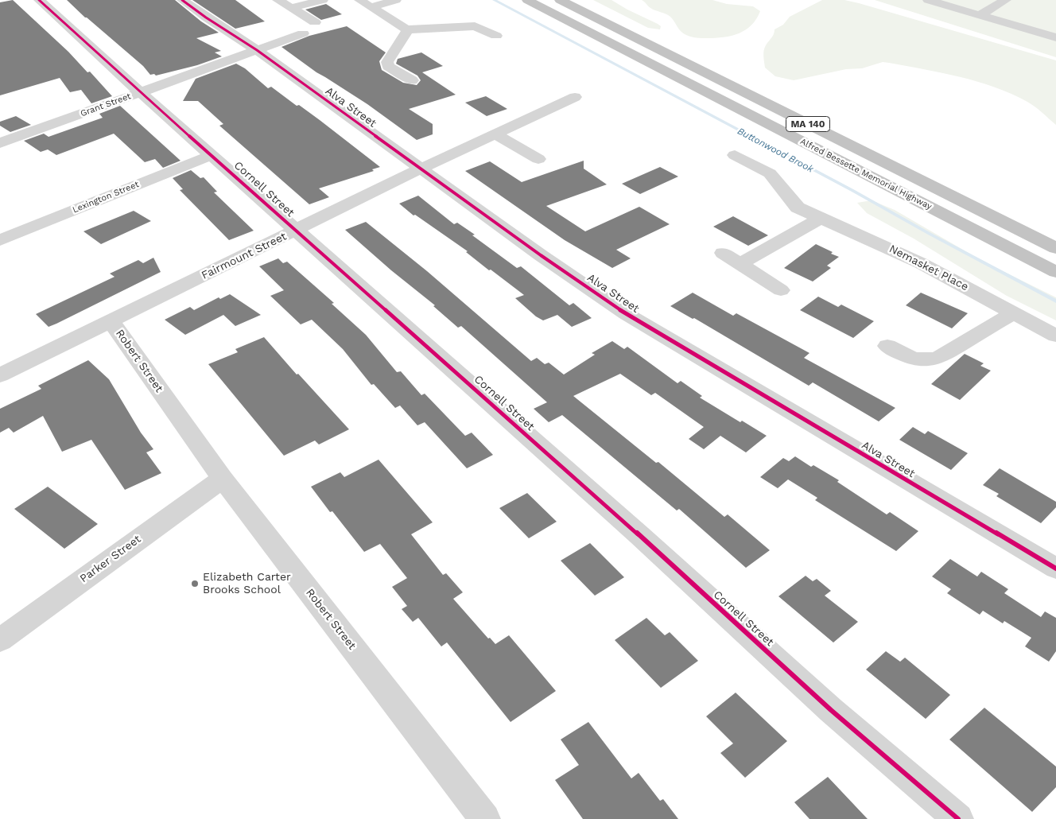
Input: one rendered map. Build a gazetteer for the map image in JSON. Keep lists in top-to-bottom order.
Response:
{
  "streets": {
    "highway": ["MA 140", "Alfred Bessette Memorial Highway"],
    "street": [
      "Grant Street",
      "Alva Street",
      "Cornell Street",
      "Lexington Street",
      "Fairmount Street",
      "Nemasket Place",
      "Robert Street",
      "Parker Street"
    ]
  },
  "crossings": [
    ["Grant Street", "Alva Street"],
    ["Grant Street", "Cornell Street"],
    ["Alva Street", "Fairmount Street"],
    ["Cornell Street", "Lexington Street"],
    ["Cornell Street", "Fairmount Street"],
    ["Fairmount Street", "Robert Street"],
    ["Robert Street", "Parker Street"]
  ],
  "water": ["Buttonwood Brook"],
  "places": ["Elizabeth Carter Brooks School"]
}
